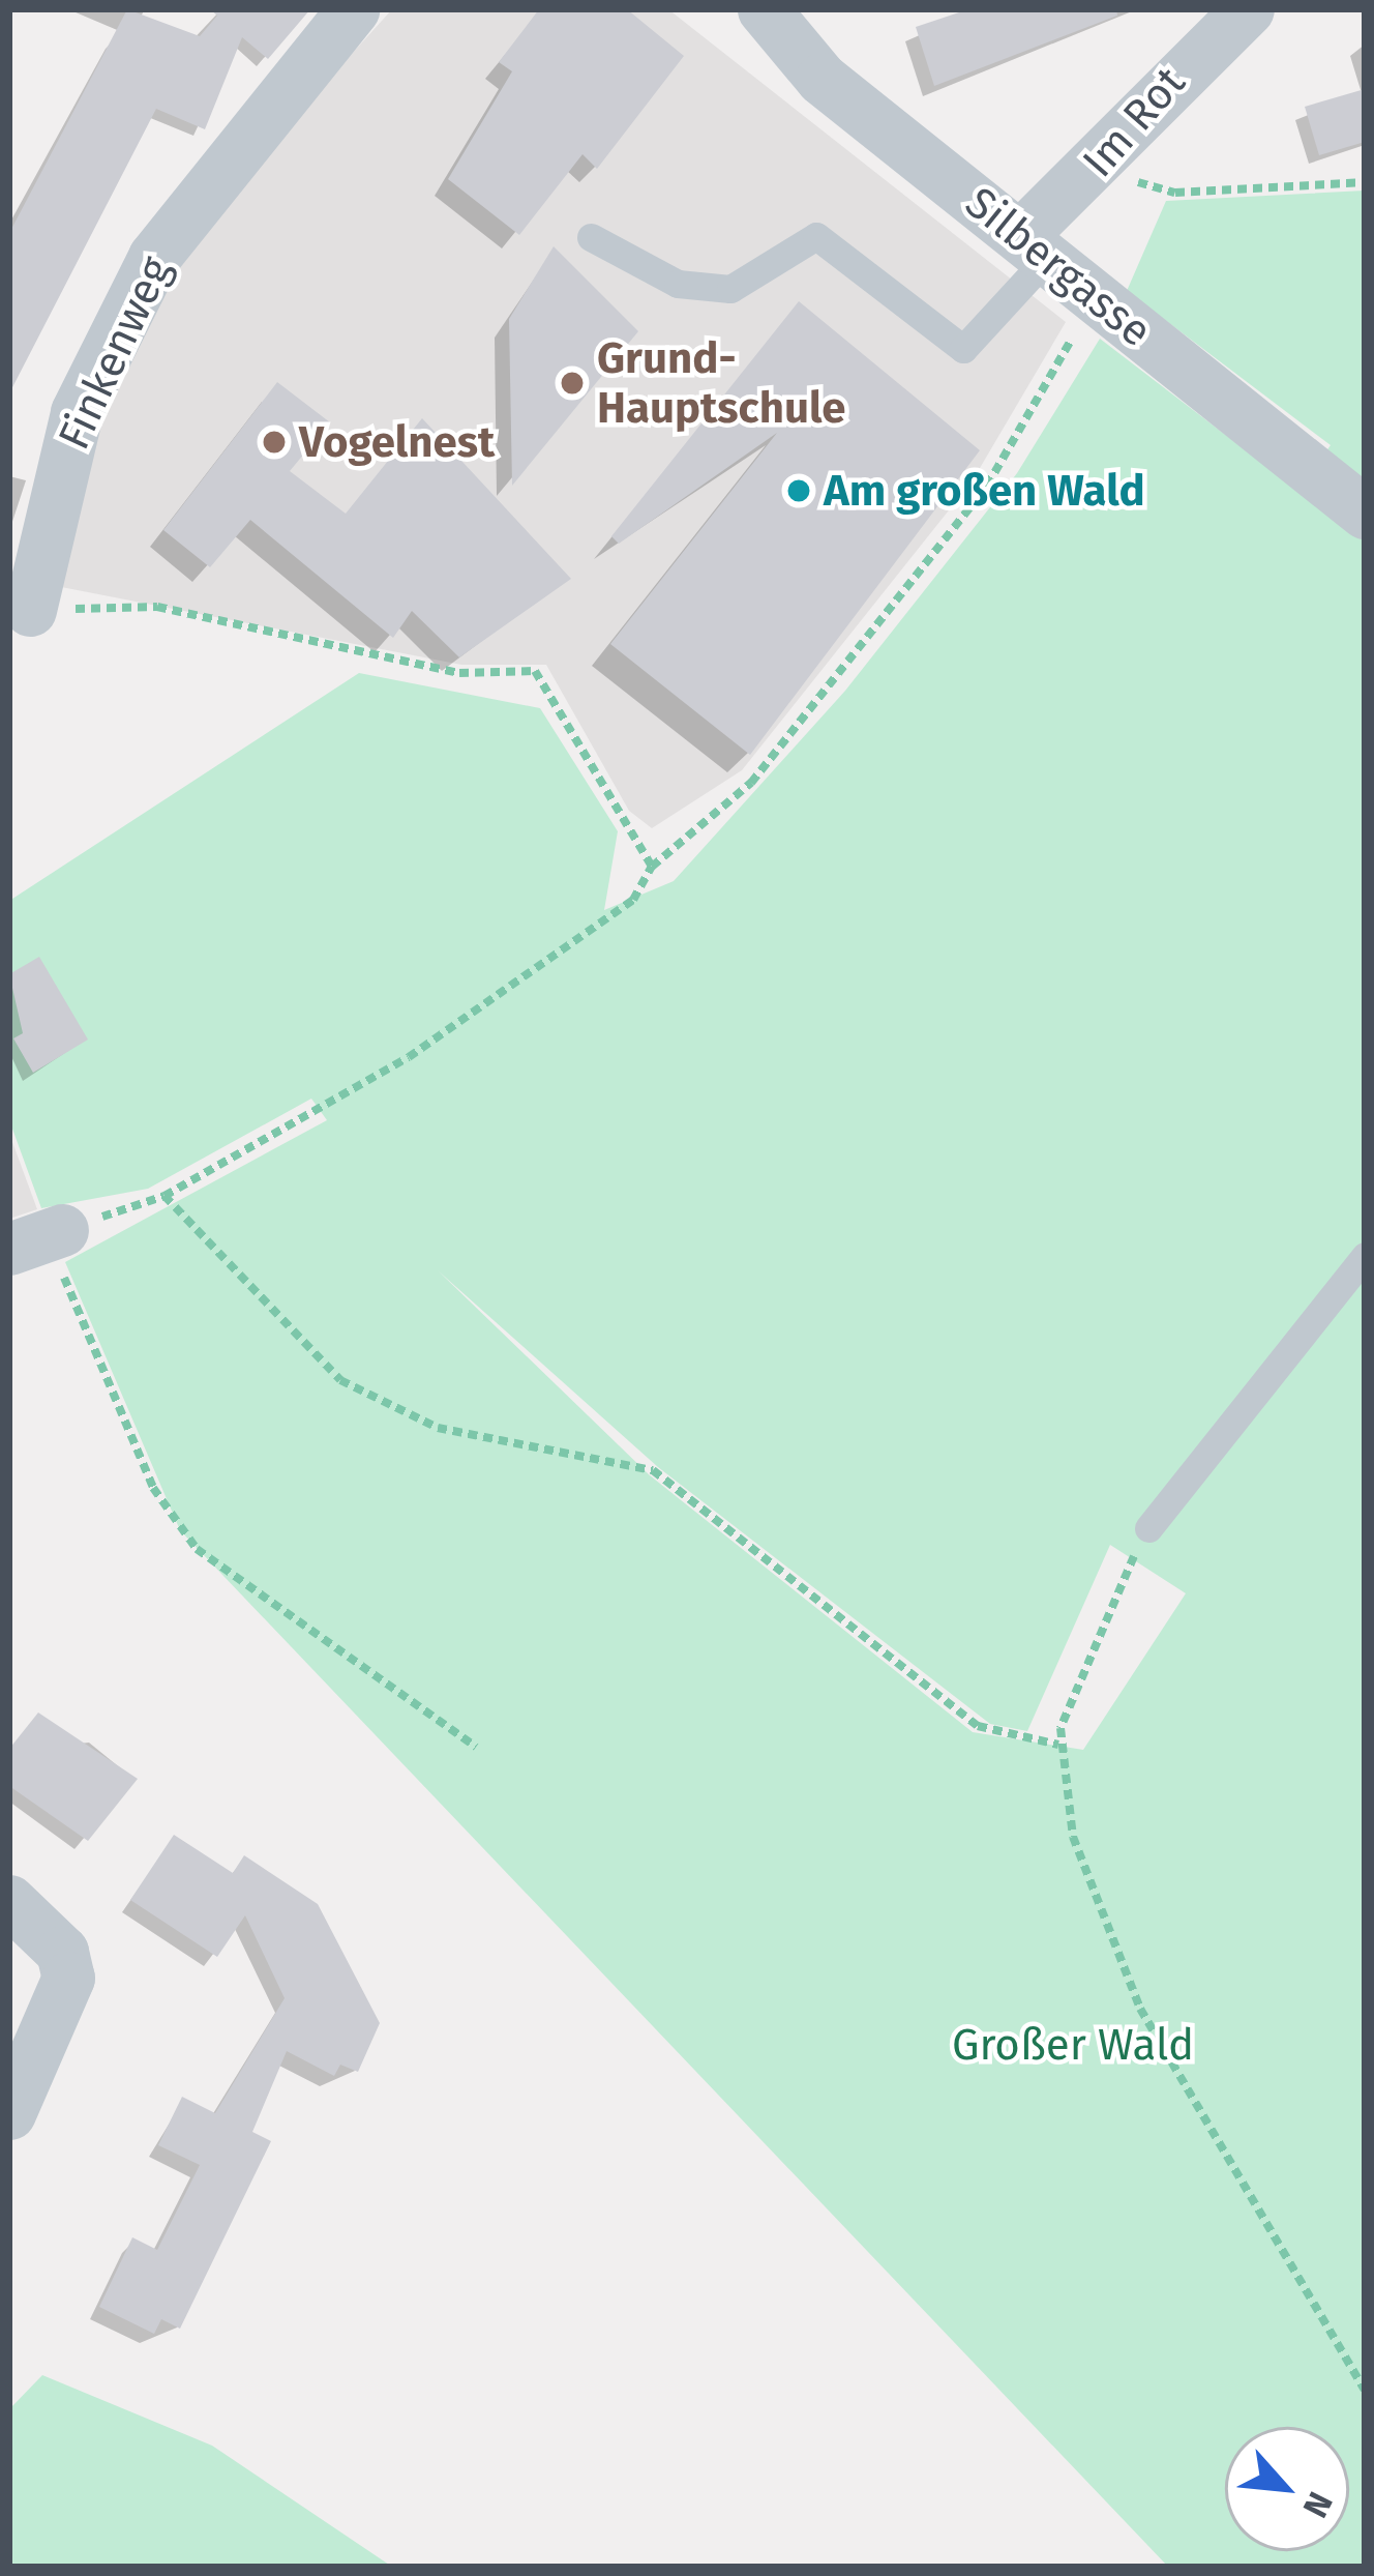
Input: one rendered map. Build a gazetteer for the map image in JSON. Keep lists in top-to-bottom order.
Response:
{
  "streets": {
    "street": ["Im Rot", "Silbergasse", "Finkenweg"]
  },
  "crossings": [
    ["Im Rot", "Silbergasse"]
  ],
  "parks": ["Großer Wald"],
  "places": ["Grund- Hauptschule", "Vogelnest", "Am großen Wald"],
  "north": "bottom right"
}
